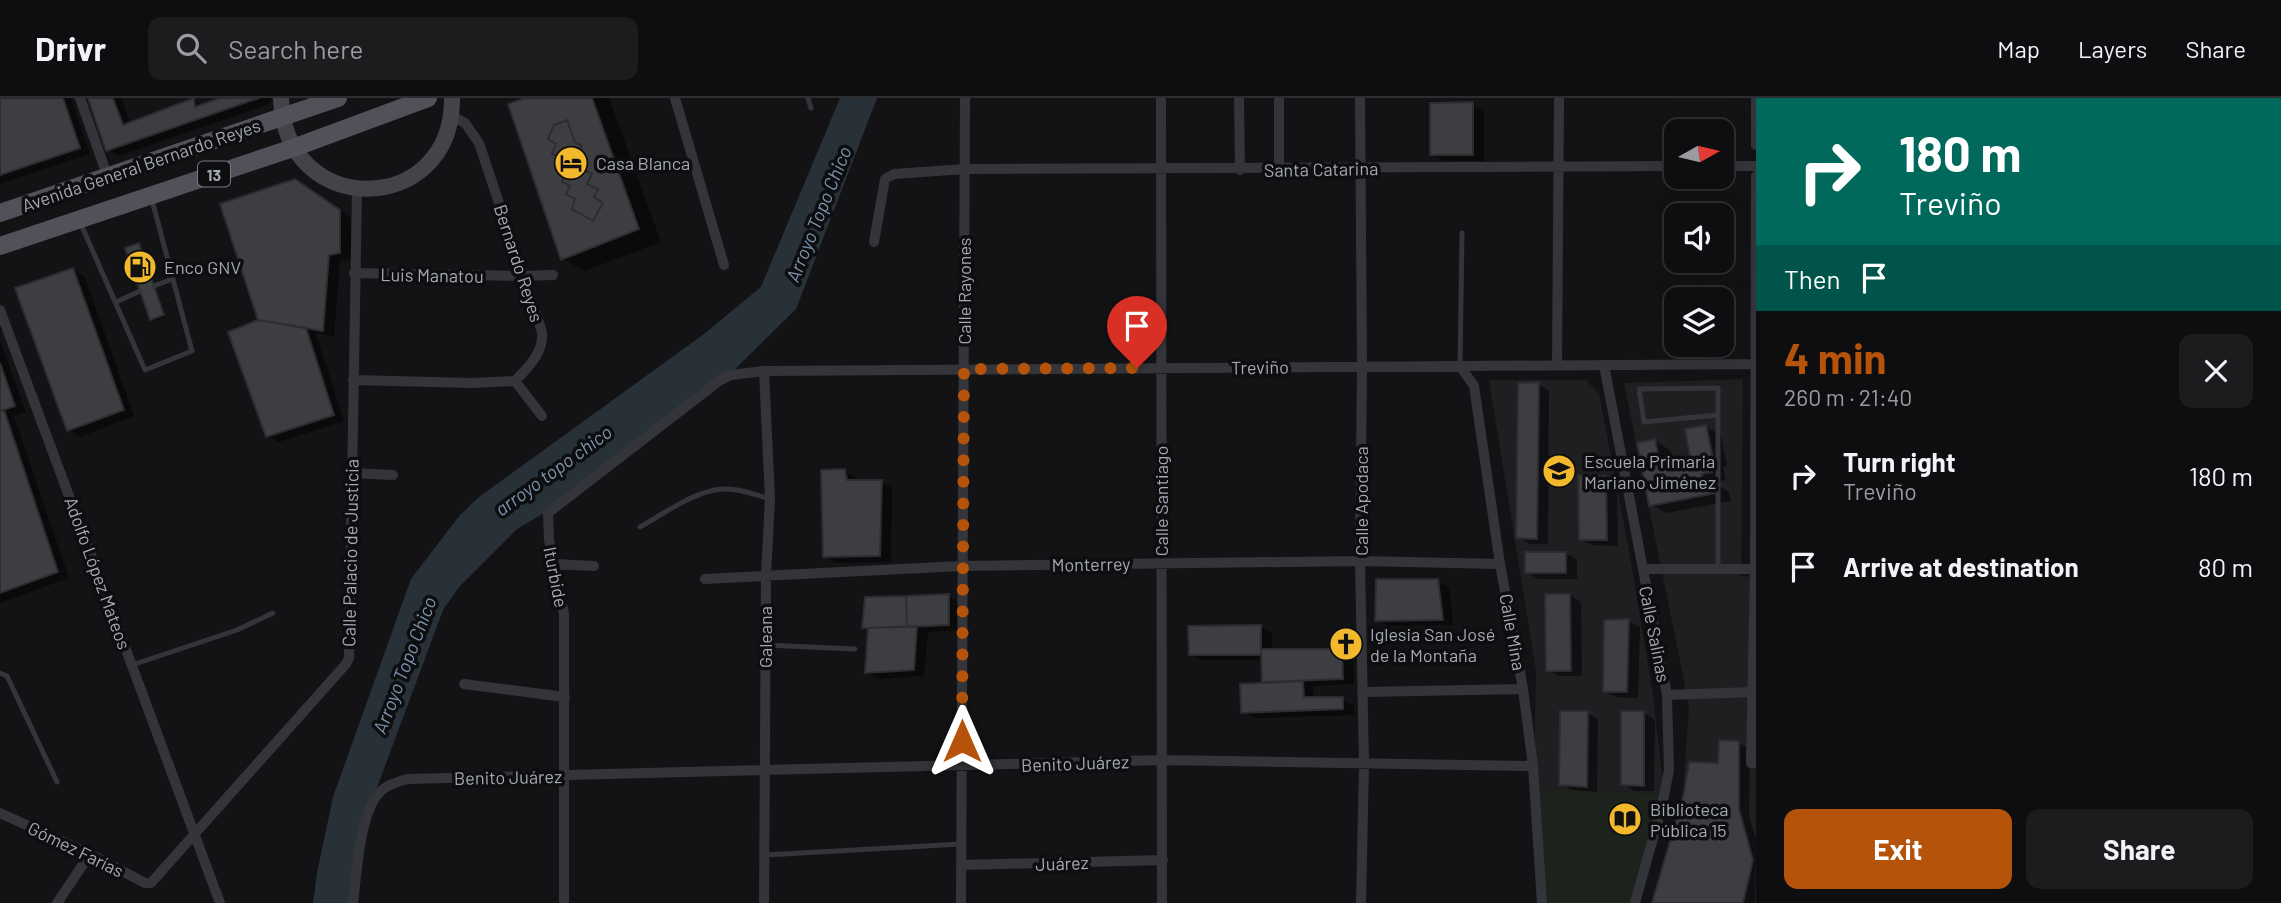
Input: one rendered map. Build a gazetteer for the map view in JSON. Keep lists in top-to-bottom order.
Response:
{
  "streets": {
    "main road": ["Avenida General Bernardo Reyes", "13"],
    "street": [
      "Santa Catarina",
      "Bernardo Reyes",
      "Luis Manatou",
      "Calle Rayones",
      "Treviño",
      "Calle Santiago",
      "Calle Apodaca",
      "Calle Palacio de Justicia",
      "Monterrey",
      "Adolfo López Mateos",
      "Iturbide",
      "Calle Mina",
      "Calle Salinas",
      "Galeana",
      "Benito Juárez",
      "Gómez Farías",
      "Juárez"
    ]
  },
  "crossings": [
    ["Avenida General Bernardo Reyes", "Bernardo Reyes"],
    ["Avenida General Bernardo Reyes", "Calle Palacio de Justicia"],
    ["Santa Catarina", "Calle Rayones"],
    ["Santa Catarina", "Calle Santiago"],
    ["Santa Catarina", "Calle Apodaca"],
    ["Bernardo Reyes", "Luis Manatou"],
    ["Luis Manatou", "Calle Palacio de Justicia"],
    ["Calle Rayones", "Treviño"],
    ["Calle Rayones", "Monterrey"],
    ["Calle Rayones", "Benito Juárez"],
    ["Calle Rayones", "Juárez"],
    ["Treviño", "Calle Santiago"],
    ["Treviño", "Calle Apodaca"],
    ["Treviño", "Iturbide"],
    ["Treviño", "Calle Mina"],
    ["Treviño", "Calle Salinas"],
    ["Treviño", "Galeana"],
    ["Calle Santiago", "Monterrey"],
    ["Calle Santiago", "Benito Juárez"],
    ["Calle Santiago", "Juárez"],
    ["Calle Apodaca", "Monterrey"],
    ["Calle Apodaca", "Benito Juárez"],
    ["Calle Palacio de Justicia", "Adolfo López Mateos"],
    ["Calle Palacio de Justicia", "Gómez Farías"],
    ["Monterrey", "Calle Mina"],
    ["Monterrey", "Galeana"],
    ["Iturbide", "Galeana"],
    ["Iturbide", "Benito Juárez"],
    ["Calle Mina", "Benito Juárez"],
    ["Galeana", "Benito Juárez"]
  ],
  "water": ["Arroyo Topo Chico", "arroyo topo chico"],
  "places": {
    "hotel": ["Casa Blanca"],
    "fuel station": ["Enco GNV"],
    "school or university": ["Escuela Primaria Mariano Jiménez"],
    "church": ["Iglesia San José de la Montaña"],
    "library": ["Biblioteca Pública 15"]
  },
  "north": "right",
  "page": {
    "header": "Drivr",
    "search": "Search here",
    "nav": ["Map", "Layers", "Share"],
    "turn": ["180 m", "Treviño"],
    "then": "Then",
    "heading": ["4 min", "260 m · 21:40"],
    "list": [
      {
        "name": "Turn right",
        "note": "Treviño",
        "value": "180 m"
      },
      {
        "name": "Arrive at destination",
        "value": "80 m"
      }
    ],
    "buttons": ["Exit", "Share"]
  }
}
